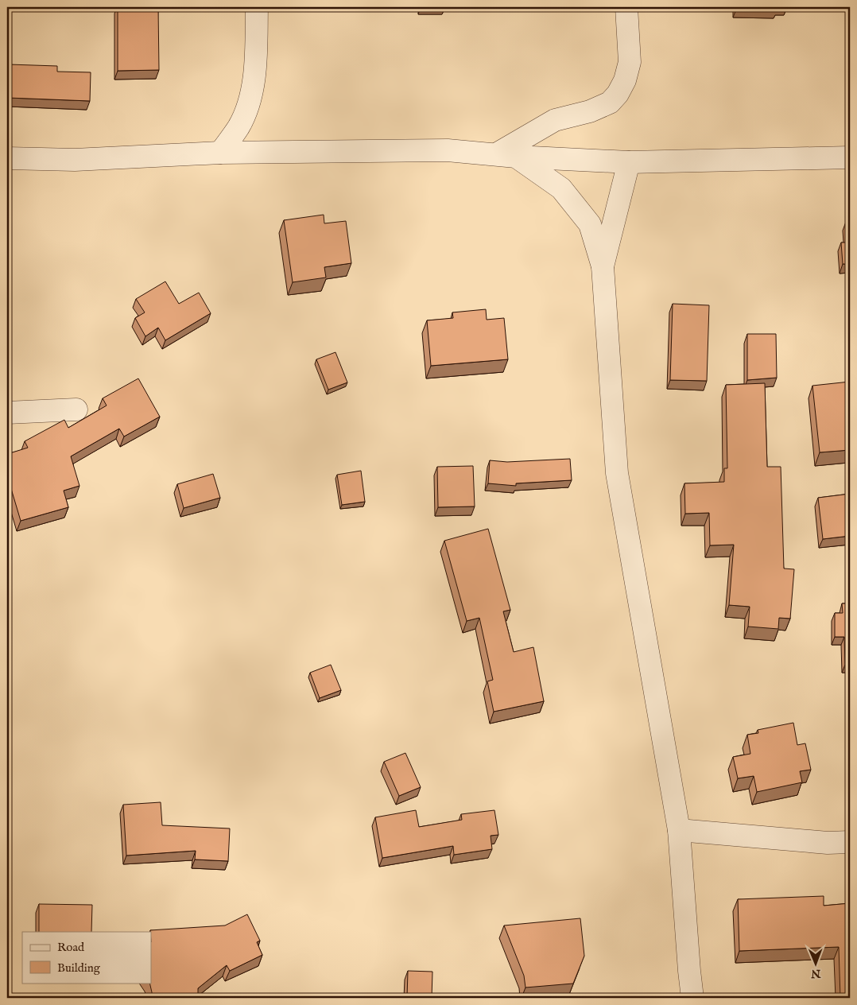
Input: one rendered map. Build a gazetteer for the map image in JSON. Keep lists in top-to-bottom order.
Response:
{
  "legend": ["Road", "Building"],
  "north": "bottom"
}
